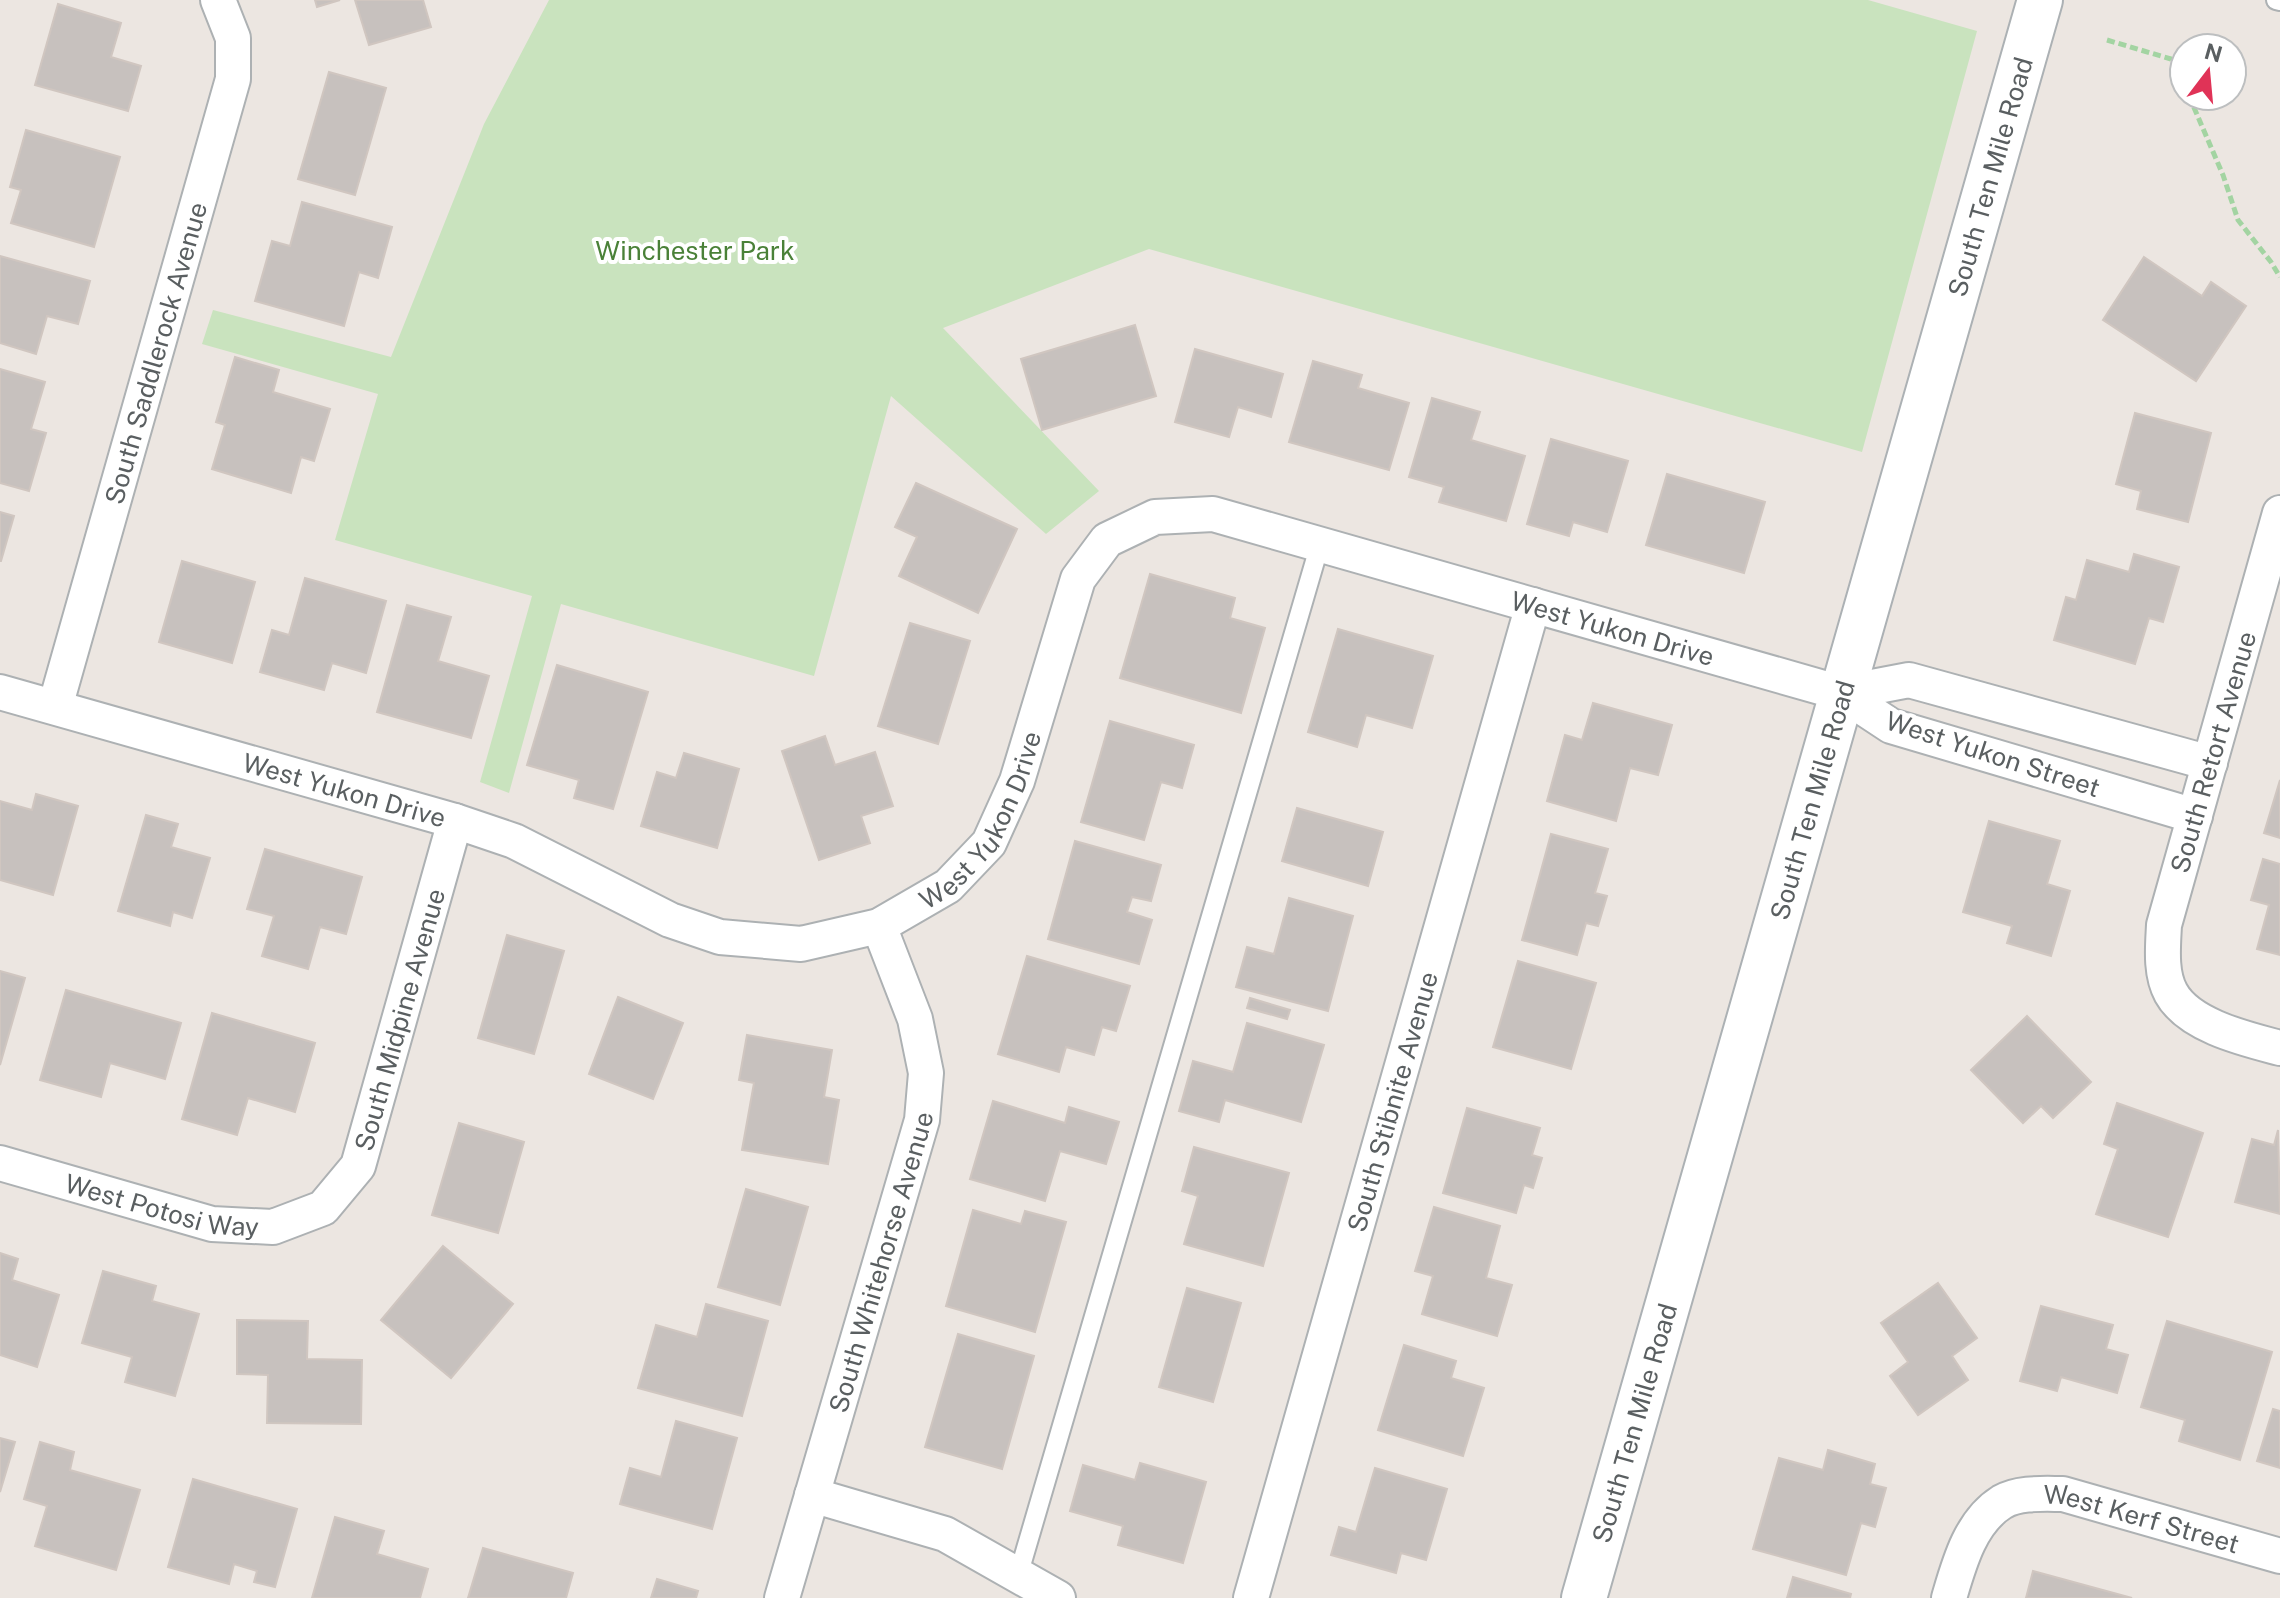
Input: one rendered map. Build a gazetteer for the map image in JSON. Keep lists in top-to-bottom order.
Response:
{
  "streets": {
    "street": [
      "South Ten Mile Road",
      "South Saddlerock Avenue",
      "West Yukon Drive",
      "South Retort Avenue",
      "West Yukon Street",
      "South Midpine Avenue",
      "South Stibnite Avenue",
      "West Potosi Way",
      "South Whitehorse Avenue",
      "West Kerf Street"
    ]
  },
  "crossings": [
    ["South Ten Mile Road", "West Yukon Drive"],
    ["South Ten Mile Road", "West Yukon Street"],
    ["South Saddlerock Avenue", "West Yukon Drive"],
    ["West Yukon Drive", "West Yukon Street"],
    ["West Yukon Drive", "South Midpine Avenue"],
    ["West Yukon Drive", "South Stibnite Avenue"],
    ["West Yukon Drive", "South Whitehorse Avenue"],
    ["South Retort Avenue", "West Yukon Street"],
    ["South Midpine Avenue", "West Potosi Way"]
  ],
  "parks": ["Winchester Park"],
  "north": "top"
}
